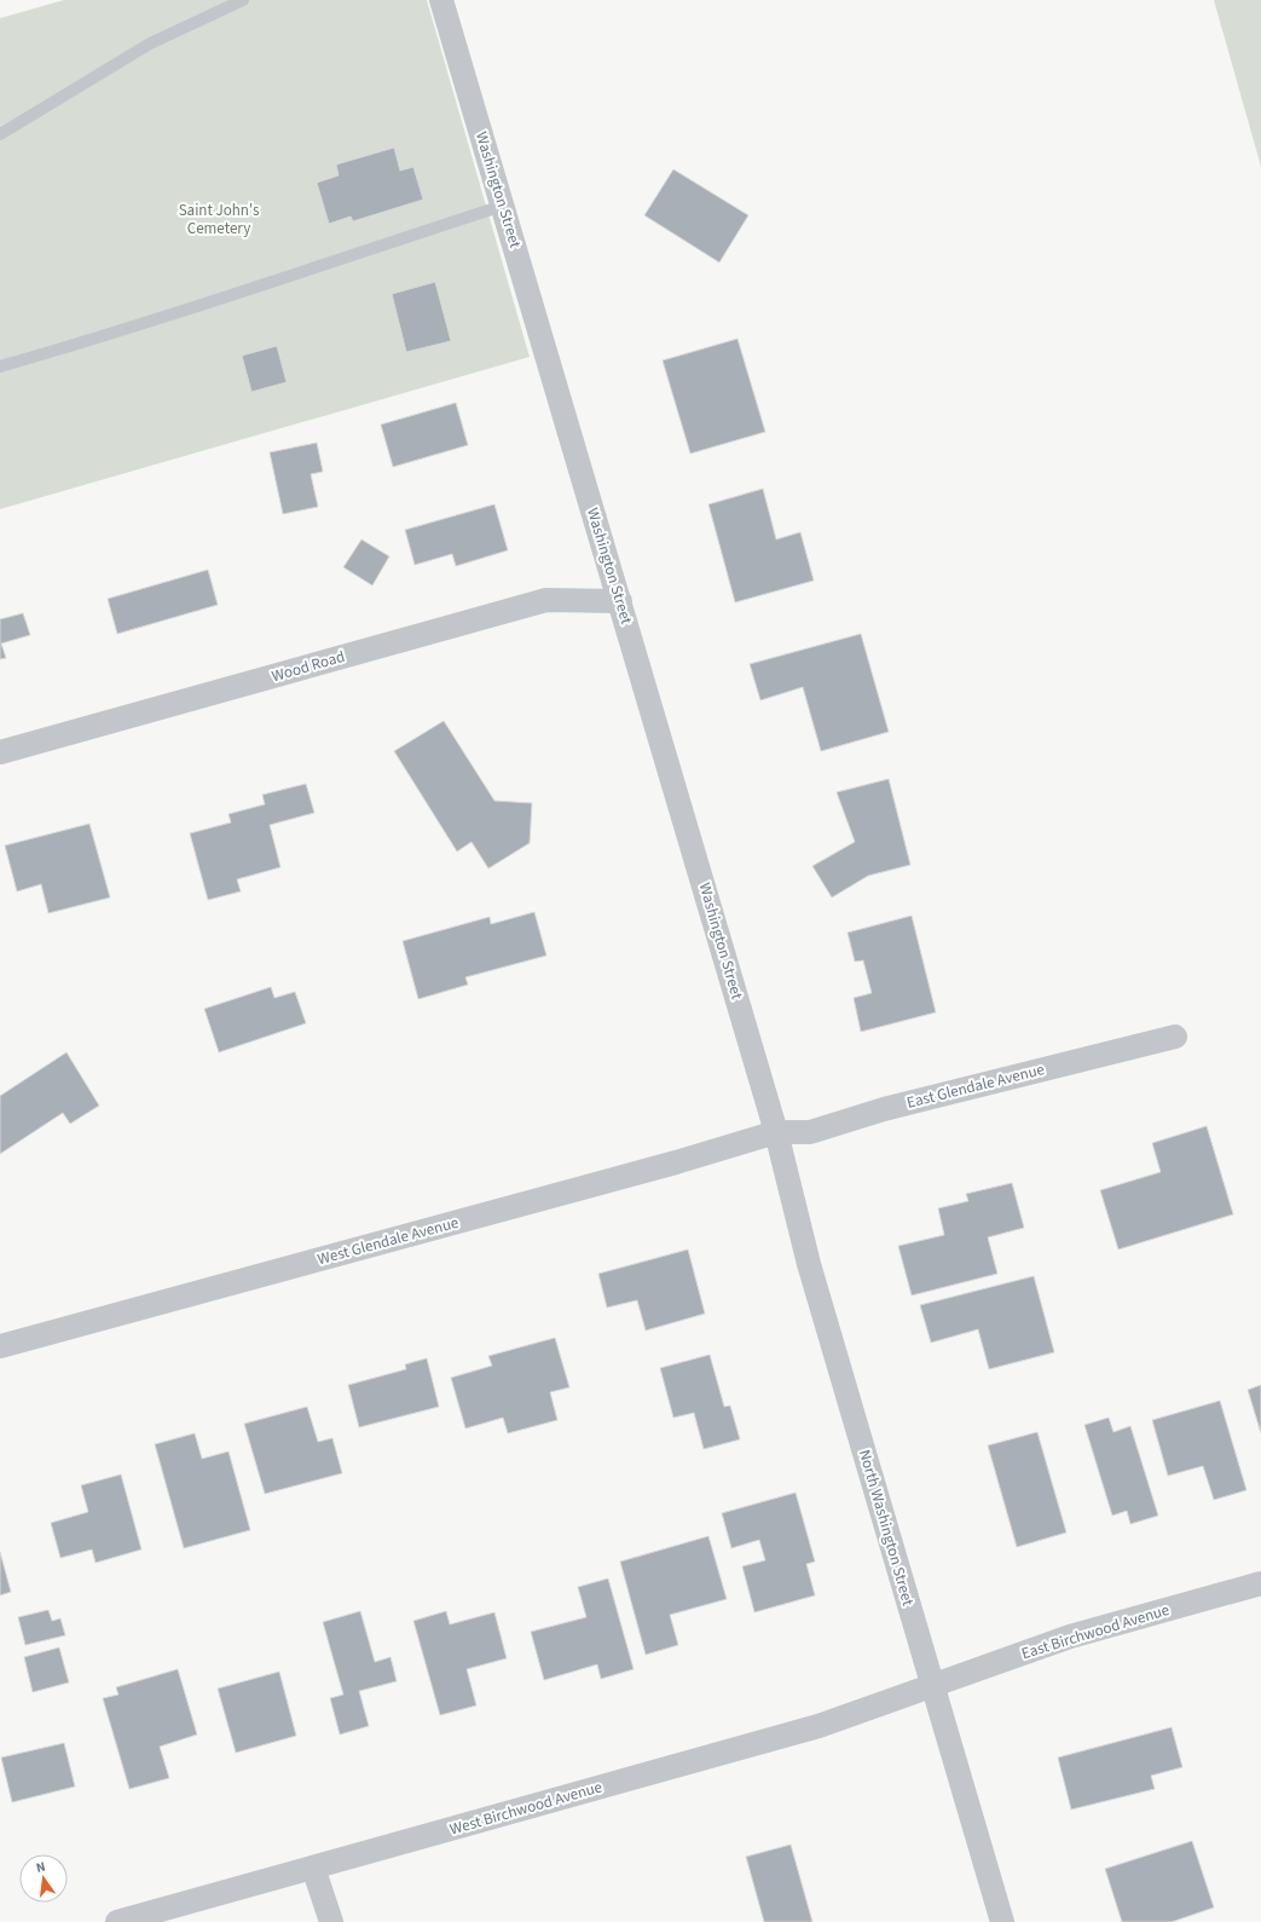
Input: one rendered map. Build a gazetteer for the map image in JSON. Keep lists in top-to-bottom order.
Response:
{
  "streets": {
    "street": [
      "Washington Street",
      "Wood Road",
      "East Glendale Avenue",
      "West Glendale Avenue",
      "North Washington Street",
      "East Birchwood Avenue",
      "West Birchwood Avenue"
    ]
  },
  "crossings": [
    ["Washington Street", "Wood Road"],
    ["Washington Street", "East Glendale Avenue"],
    ["Washington Street", "West Glendale Avenue"],
    ["Washington Street", "North Washington Street"],
    ["East Glendale Avenue", "West Glendale Avenue"],
    ["East Glendale Avenue", "North Washington Street"],
    ["West Glendale Avenue", "North Washington Street"],
    ["North Washington Street", "East Birchwood Avenue"],
    ["North Washington Street", "West Birchwood Avenue"],
    ["East Birchwood Avenue", "West Birchwood Avenue"]
  ],
  "parks": ["Saint John's Cemetery"],
  "north": "top"
}
